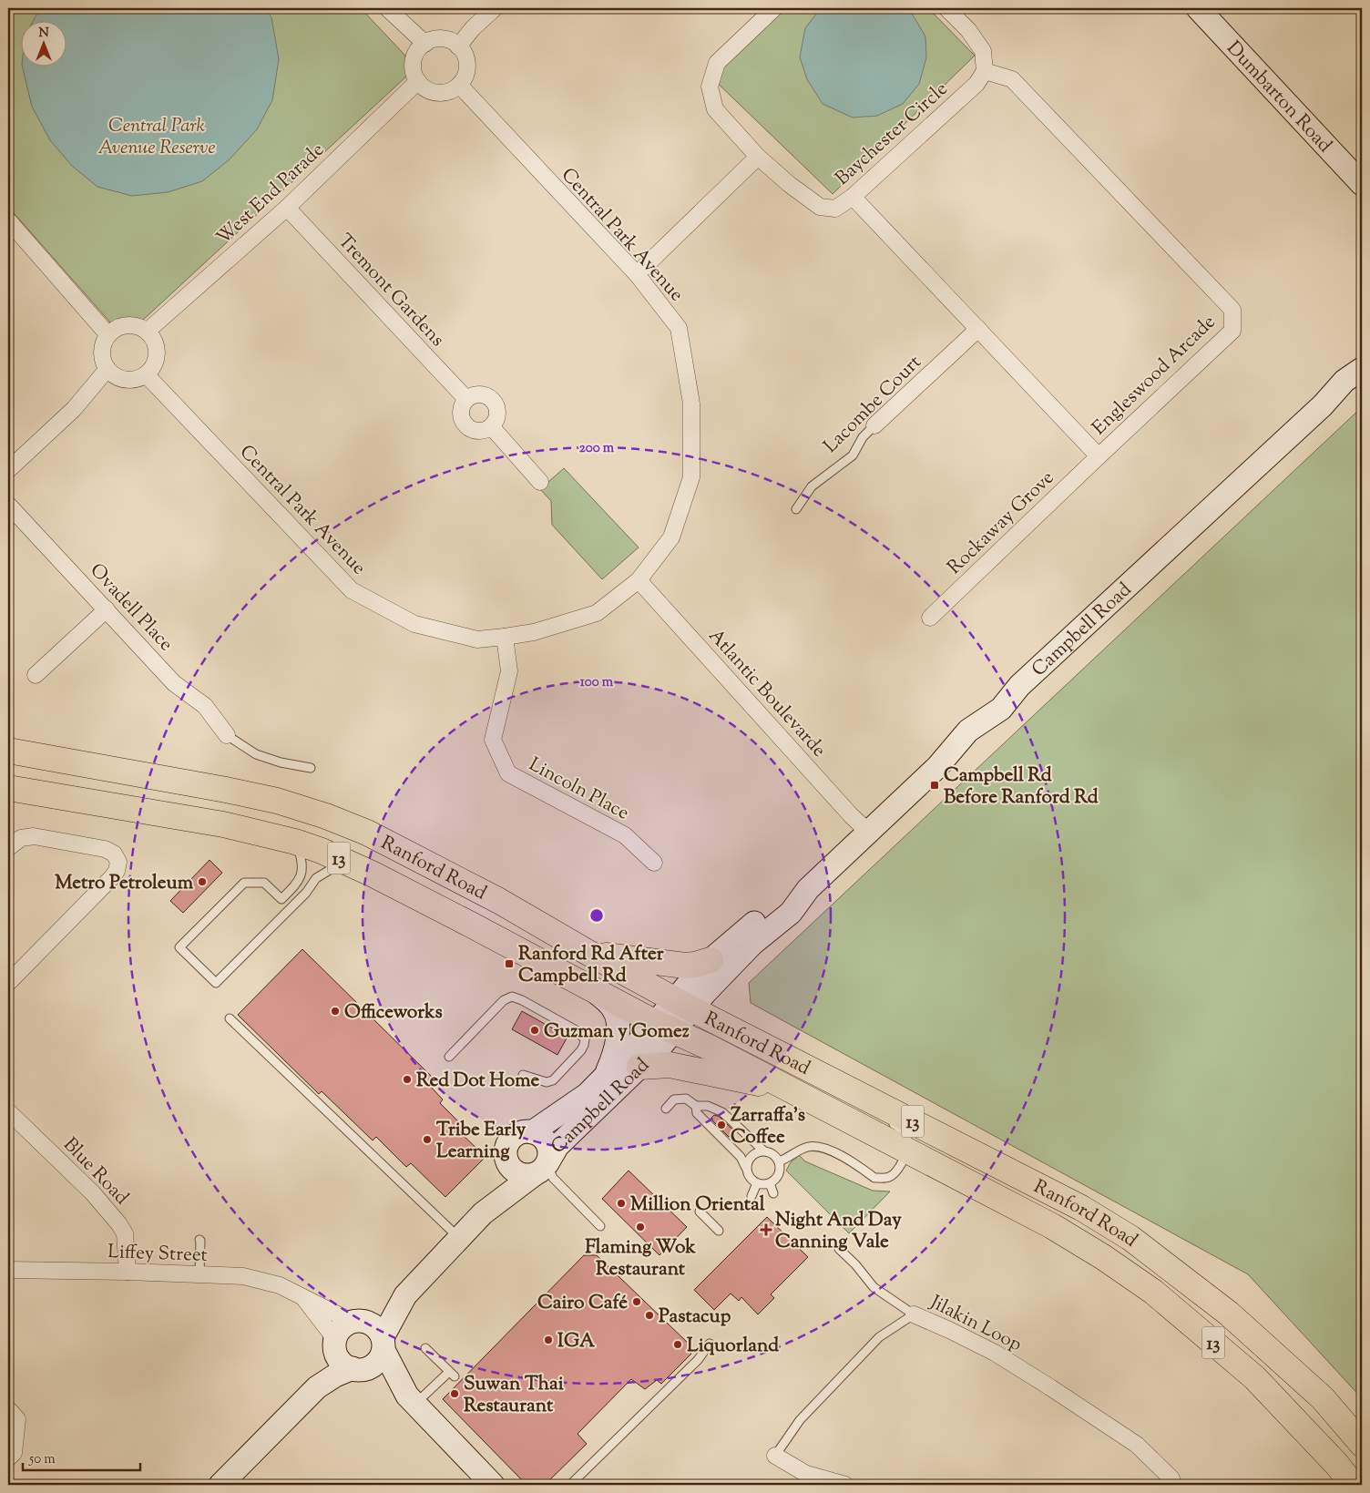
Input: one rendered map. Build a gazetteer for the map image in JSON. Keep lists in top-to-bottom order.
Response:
{
  "streets": {
    "main road": ["13", "Ranford Road"],
    "street": [
      "Dumbarton Road",
      "Baychester Circle",
      "West End Parade",
      "Central Park Avenue",
      "Tremont Gardens",
      "Engleswood Arcade",
      "Lacombe Court",
      "Rockaway Grove",
      "Ovadell Place",
      "Campbell Road",
      "Atlantic Boulevarde",
      "Lincoln Place",
      "Blue Road",
      "Liffey Street",
      "Jilakin Loop"
    ]
  },
  "crossings": [
    ["Baychester Circle", "Engleswood Arcade"],
    ["West End Parade", "Central Park Avenue"],
    ["West End Parade", "Tremont Gardens"],
    ["Central Park Avenue", "Atlantic Boulevarde"],
    ["Central Park Avenue", "Lincoln Place"],
    ["Engleswood Arcade", "Lacombe Court"],
    ["Engleswood Arcade", "Rockaway Grove"],
    ["Campbell Road", "Atlantic Boulevarde"],
    ["Campbell Road", "Ranford Road"],
    ["Campbell Road", "Liffey Street"],
    ["Blue Road", "Liffey Street"]
  ],
  "parks": ["Central Park Avenue Reserve"],
  "places": {
    "transit": ["Campbell Rd Before Ranford Rd", "Ranford Rd After Campbell Rd"],
    "other": [
      "Metro Petroleum",
      "Officeworks",
      "Guzman y Gomez",
      "Red Dot Home",
      "Zarraffa's Coffee",
      "Tribe Early Learning",
      "Million Oriental",
      "Flaming Wok Restaurant",
      "Cairo Café",
      "Pastacup",
      "IGA",
      "Liquorland",
      "Suwan Thai Restaurant"
    ],
    "health": ["Night And Day Canning Vale"]
  },
  "scale_bar": "50 m",
  "north": "top",
  "rings": ["200 m", "100 m"]
}
